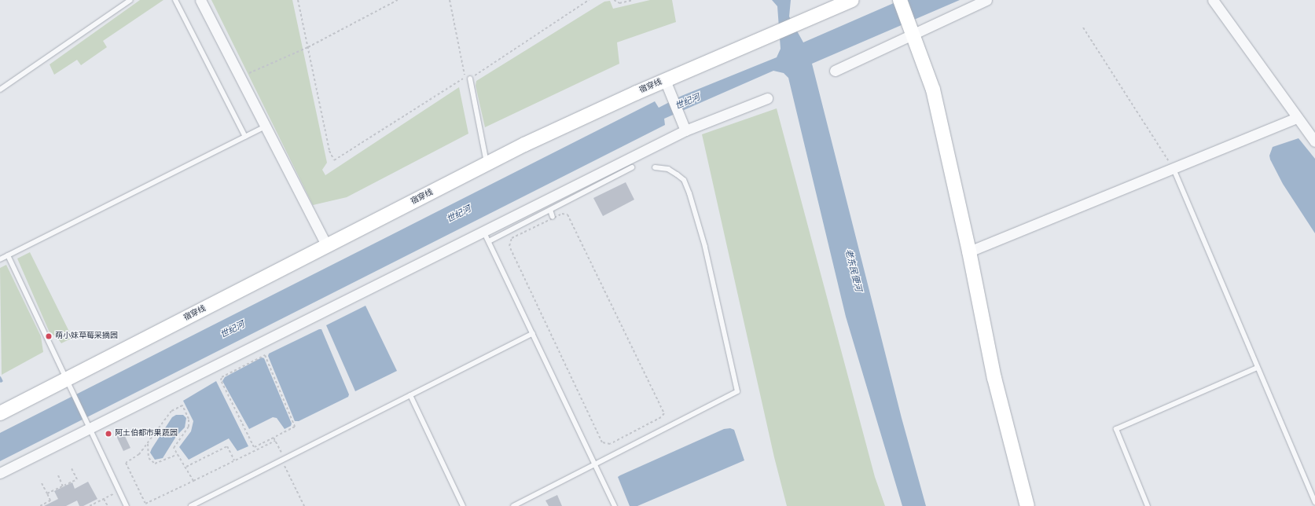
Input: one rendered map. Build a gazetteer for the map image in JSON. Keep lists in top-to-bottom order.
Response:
{
  "streets": {
    "main road": ["宿穿线"]
  },
  "water": ["世纪河", "老东民便河"],
  "places": ["萌小妹草莓采摘园", "阿土伯都市果蔬园"]
}
